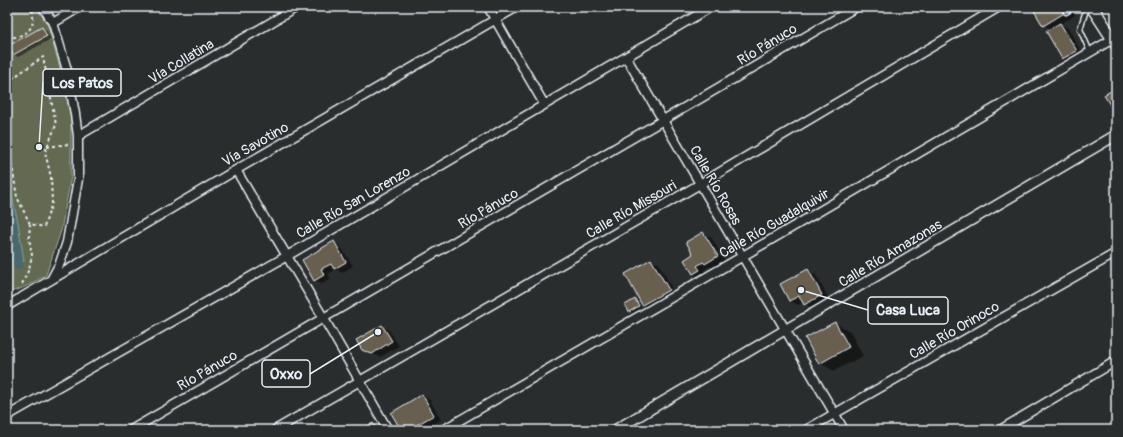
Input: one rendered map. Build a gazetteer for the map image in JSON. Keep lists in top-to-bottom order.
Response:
{
  "streets": {
    "street": [
      "Río Pánuco",
      "Vía Collatina",
      "Vía Savotino",
      "Calle Río Rosas",
      "Calle Río San Lorenzo",
      "Calle Río Missouri",
      "Calle Río Guadalquivir",
      "Calle Río Amazonas",
      "Calle Río Orinoco"
    ]
  },
  "crossings": [
    ["Río Pánuco", "Calle Río Rosas"],
    ["Calle Río Rosas", "Calle Río San Lorenzo"],
    ["Calle Río Rosas", "Calle Río Missouri"],
    ["Calle Río Rosas", "Calle Río Guadalquivir"],
    ["Calle Río Rosas", "Calle Río Amazonas"],
    ["Calle Río Rosas", "Calle Río Orinoco"]
  ],
  "places": ["Los Patos", "Casa Luca", "Oxxo"]
}
